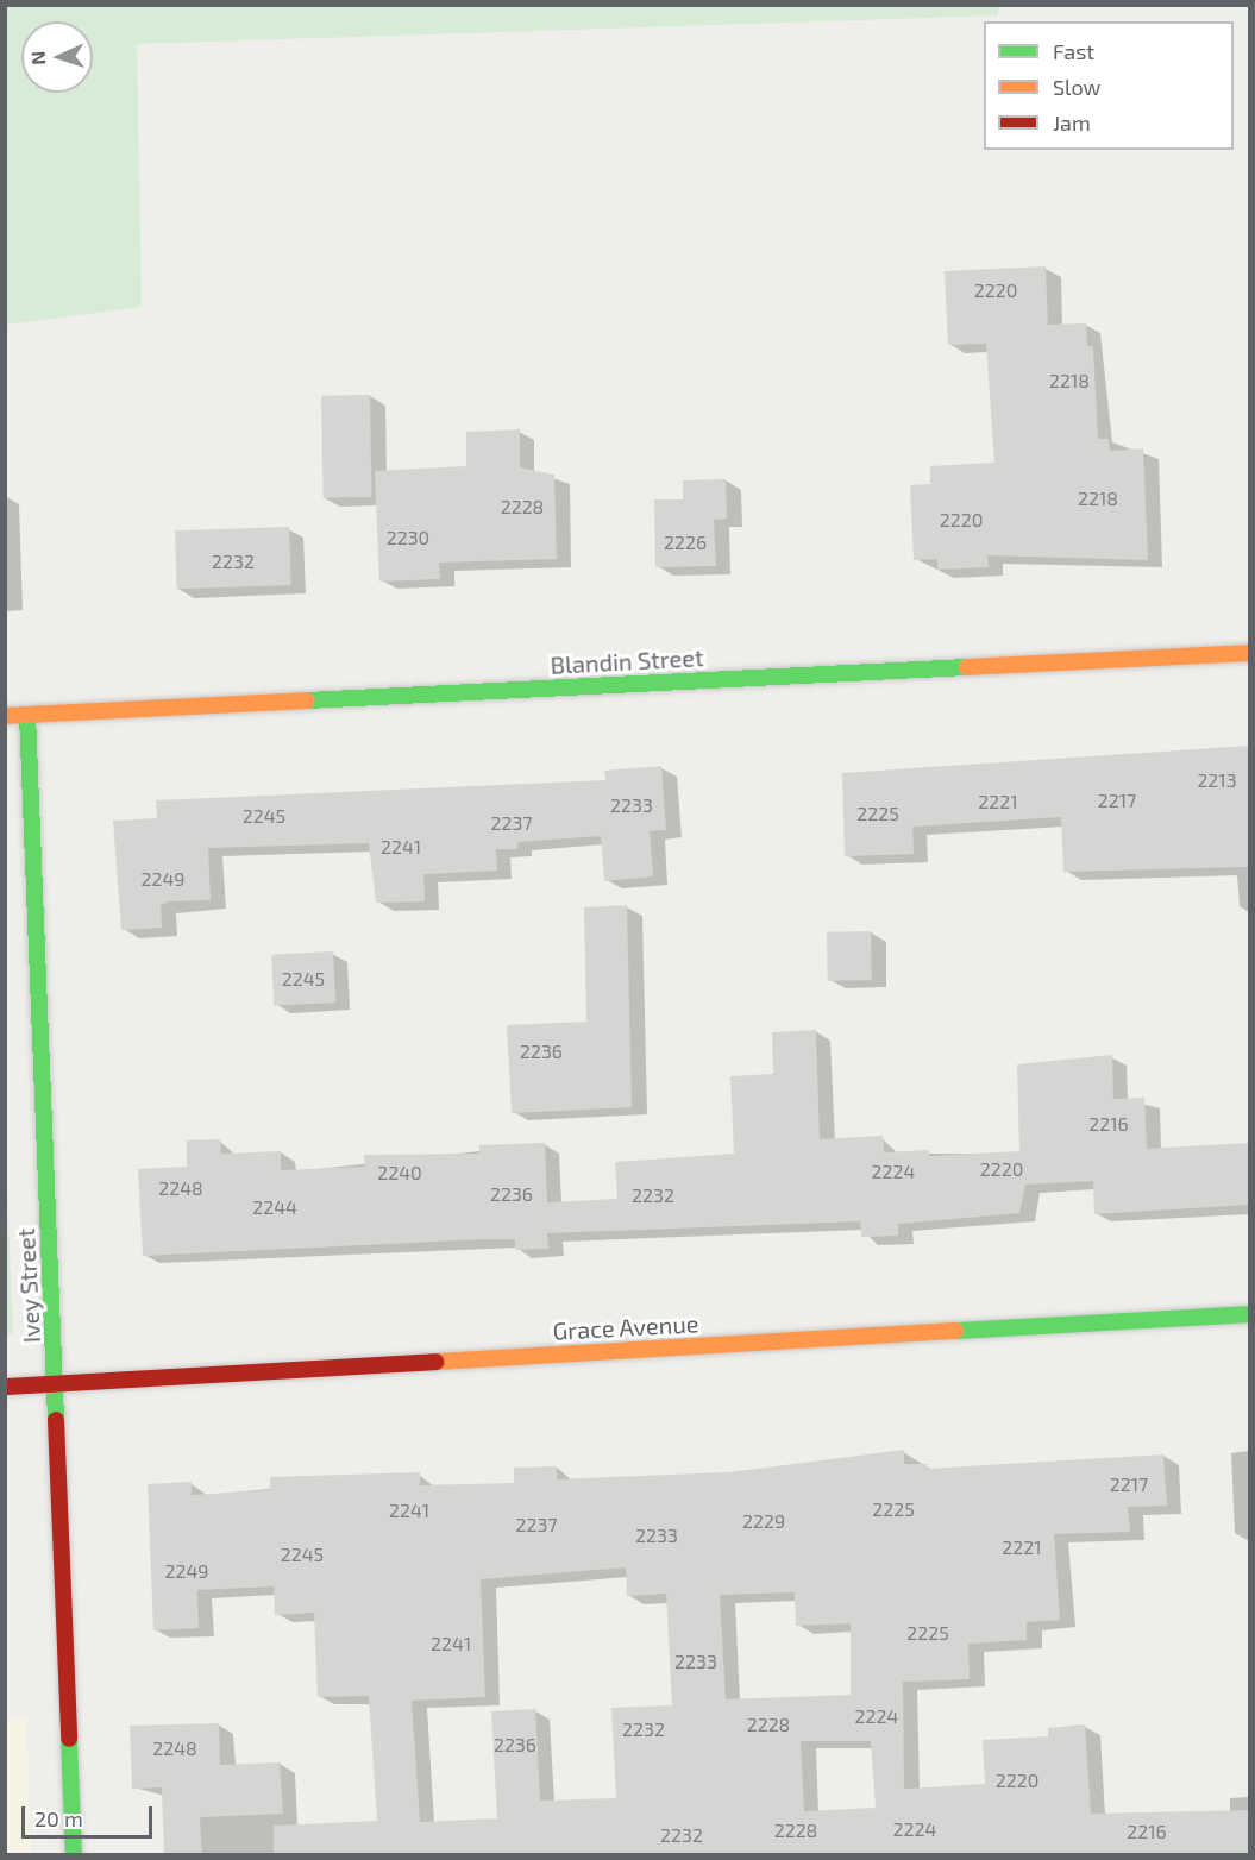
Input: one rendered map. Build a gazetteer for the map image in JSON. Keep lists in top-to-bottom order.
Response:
{
  "streets": {
    "street": ["Blandin Street", "Ivey Street", "Grace Avenue"]
  },
  "crossings": [
    ["Blandin Street", "Ivey Street"],
    ["Ivey Street", "Grace Avenue"]
  ],
  "house_numbers": [
    "2220",
    "2218",
    "2218",
    "2228",
    "2220",
    "2230",
    "2226",
    "2232",
    "2213",
    "2217",
    "2221",
    "2233",
    "2225",
    "2245",
    "2237",
    "2241",
    "2249",
    "2245",
    "2236",
    "2216",
    "2220",
    "2224",
    "2240",
    "2248",
    "2236",
    "2232",
    "2244",
    "2217",
    "2225",
    "2241",
    "2229",
    "2237",
    "2233",
    "2221",
    "2245",
    "2249",
    "2225",
    "2241",
    "2233",
    "2224",
    "2228",
    "2232",
    "2236",
    "2248",
    "2220",
    "2224",
    "2228",
    "2216",
    "2232"
  ],
  "legend": ["Fast", "Slow", "Jam"],
  "scale_bar": "20 m",
  "north": "left"
}
